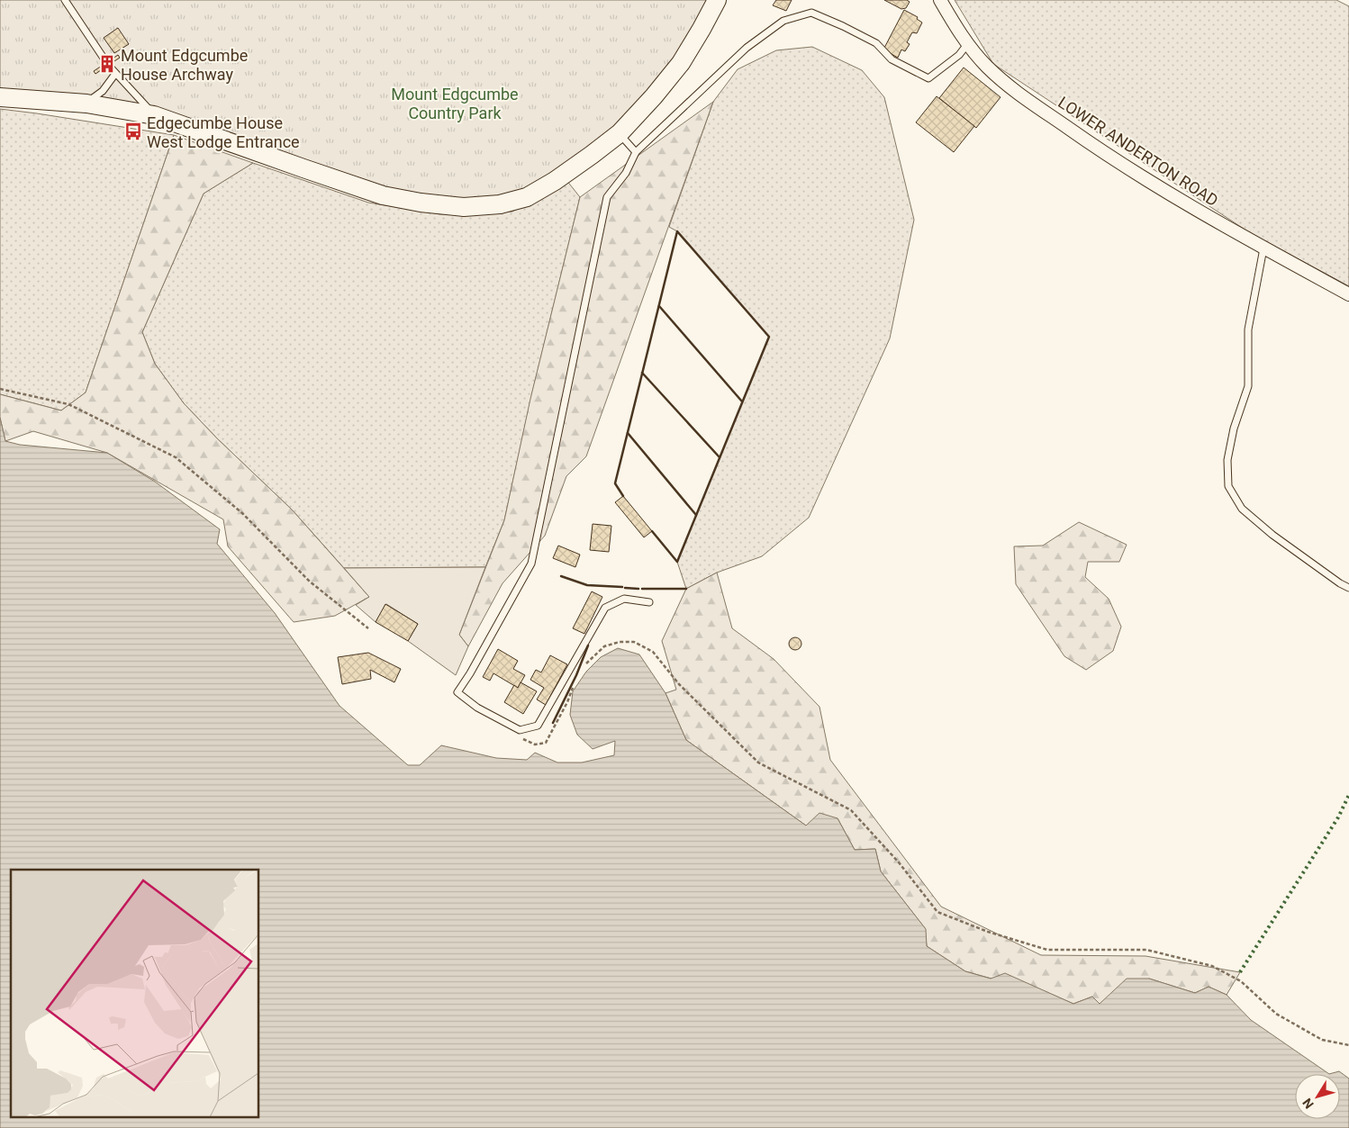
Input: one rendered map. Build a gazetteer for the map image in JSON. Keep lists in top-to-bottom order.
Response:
{
  "streets": {
    "street": ["LOWER ANDERTON ROAD"]
  },
  "parks": ["Mount Edgcumbe Country Park"],
  "places": {
    "building": ["Mount Edgcumbe House Archway"],
    "bus stop": ["Edgecumbe House West Lodge Entrance"]
  },
  "north": "bottom left"
}
